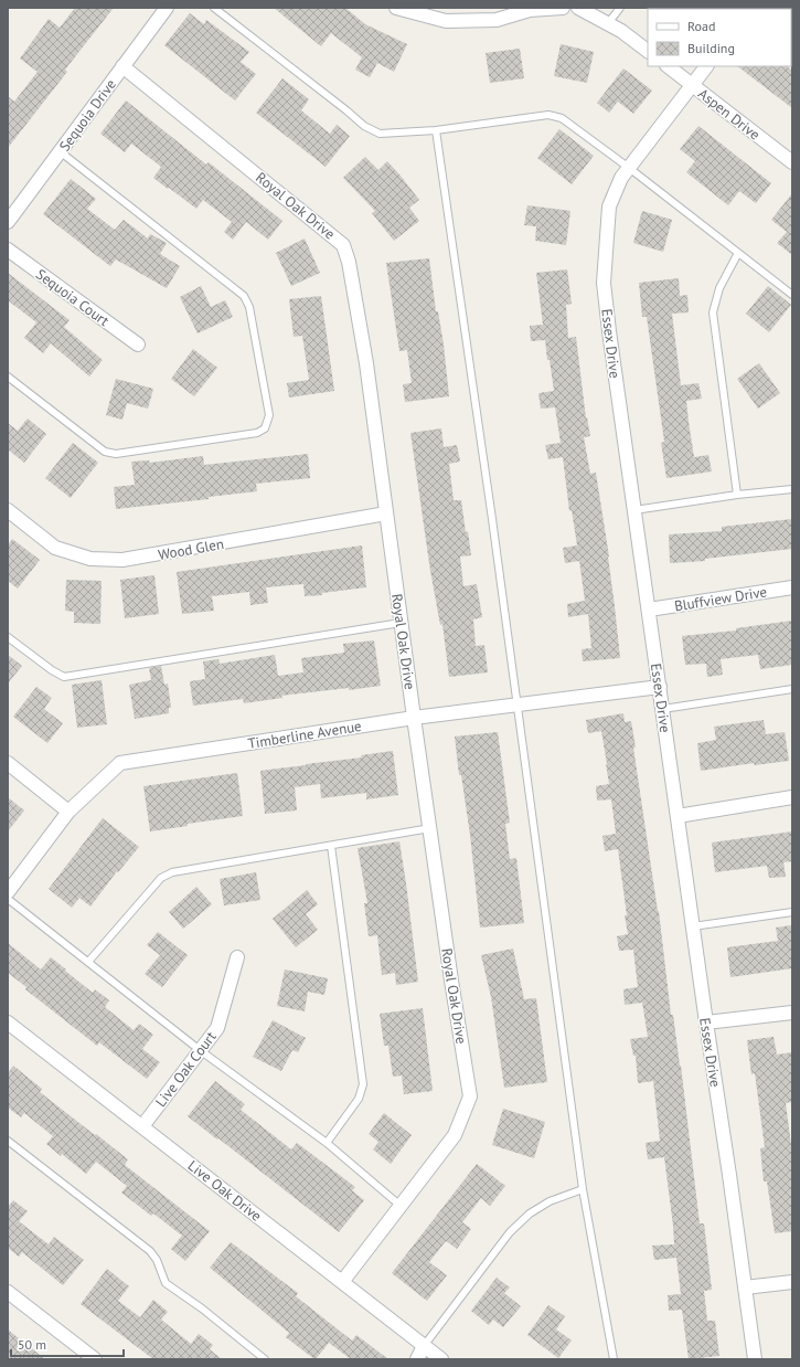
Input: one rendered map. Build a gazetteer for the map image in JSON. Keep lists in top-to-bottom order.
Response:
{
  "streets": {
    "street": [
      "Aspen Drive",
      "Sequoia Drive",
      "Royal Oak Drive",
      "Sequoia Court",
      "Essex Drive",
      "Wood Glen",
      "Bluffview Drive",
      "Timberline Avenue",
      "Live Oak Court",
      "Live Oak Drive"
    ]
  },
  "crossings": [
    ["Aspen Drive", "Essex Drive"],
    ["Sequoia Drive", "Royal Oak Drive"],
    ["Royal Oak Drive", "Wood Glen"],
    ["Royal Oak Drive", "Timberline Avenue"],
    ["Royal Oak Drive", "Live Oak Drive"],
    ["Essex Drive", "Bluffview Drive"],
    ["Essex Drive", "Timberline Avenue"],
    ["Live Oak Court", "Live Oak Drive"]
  ],
  "legend": ["Road", "Building"],
  "scale_bar": "50 m"
}
